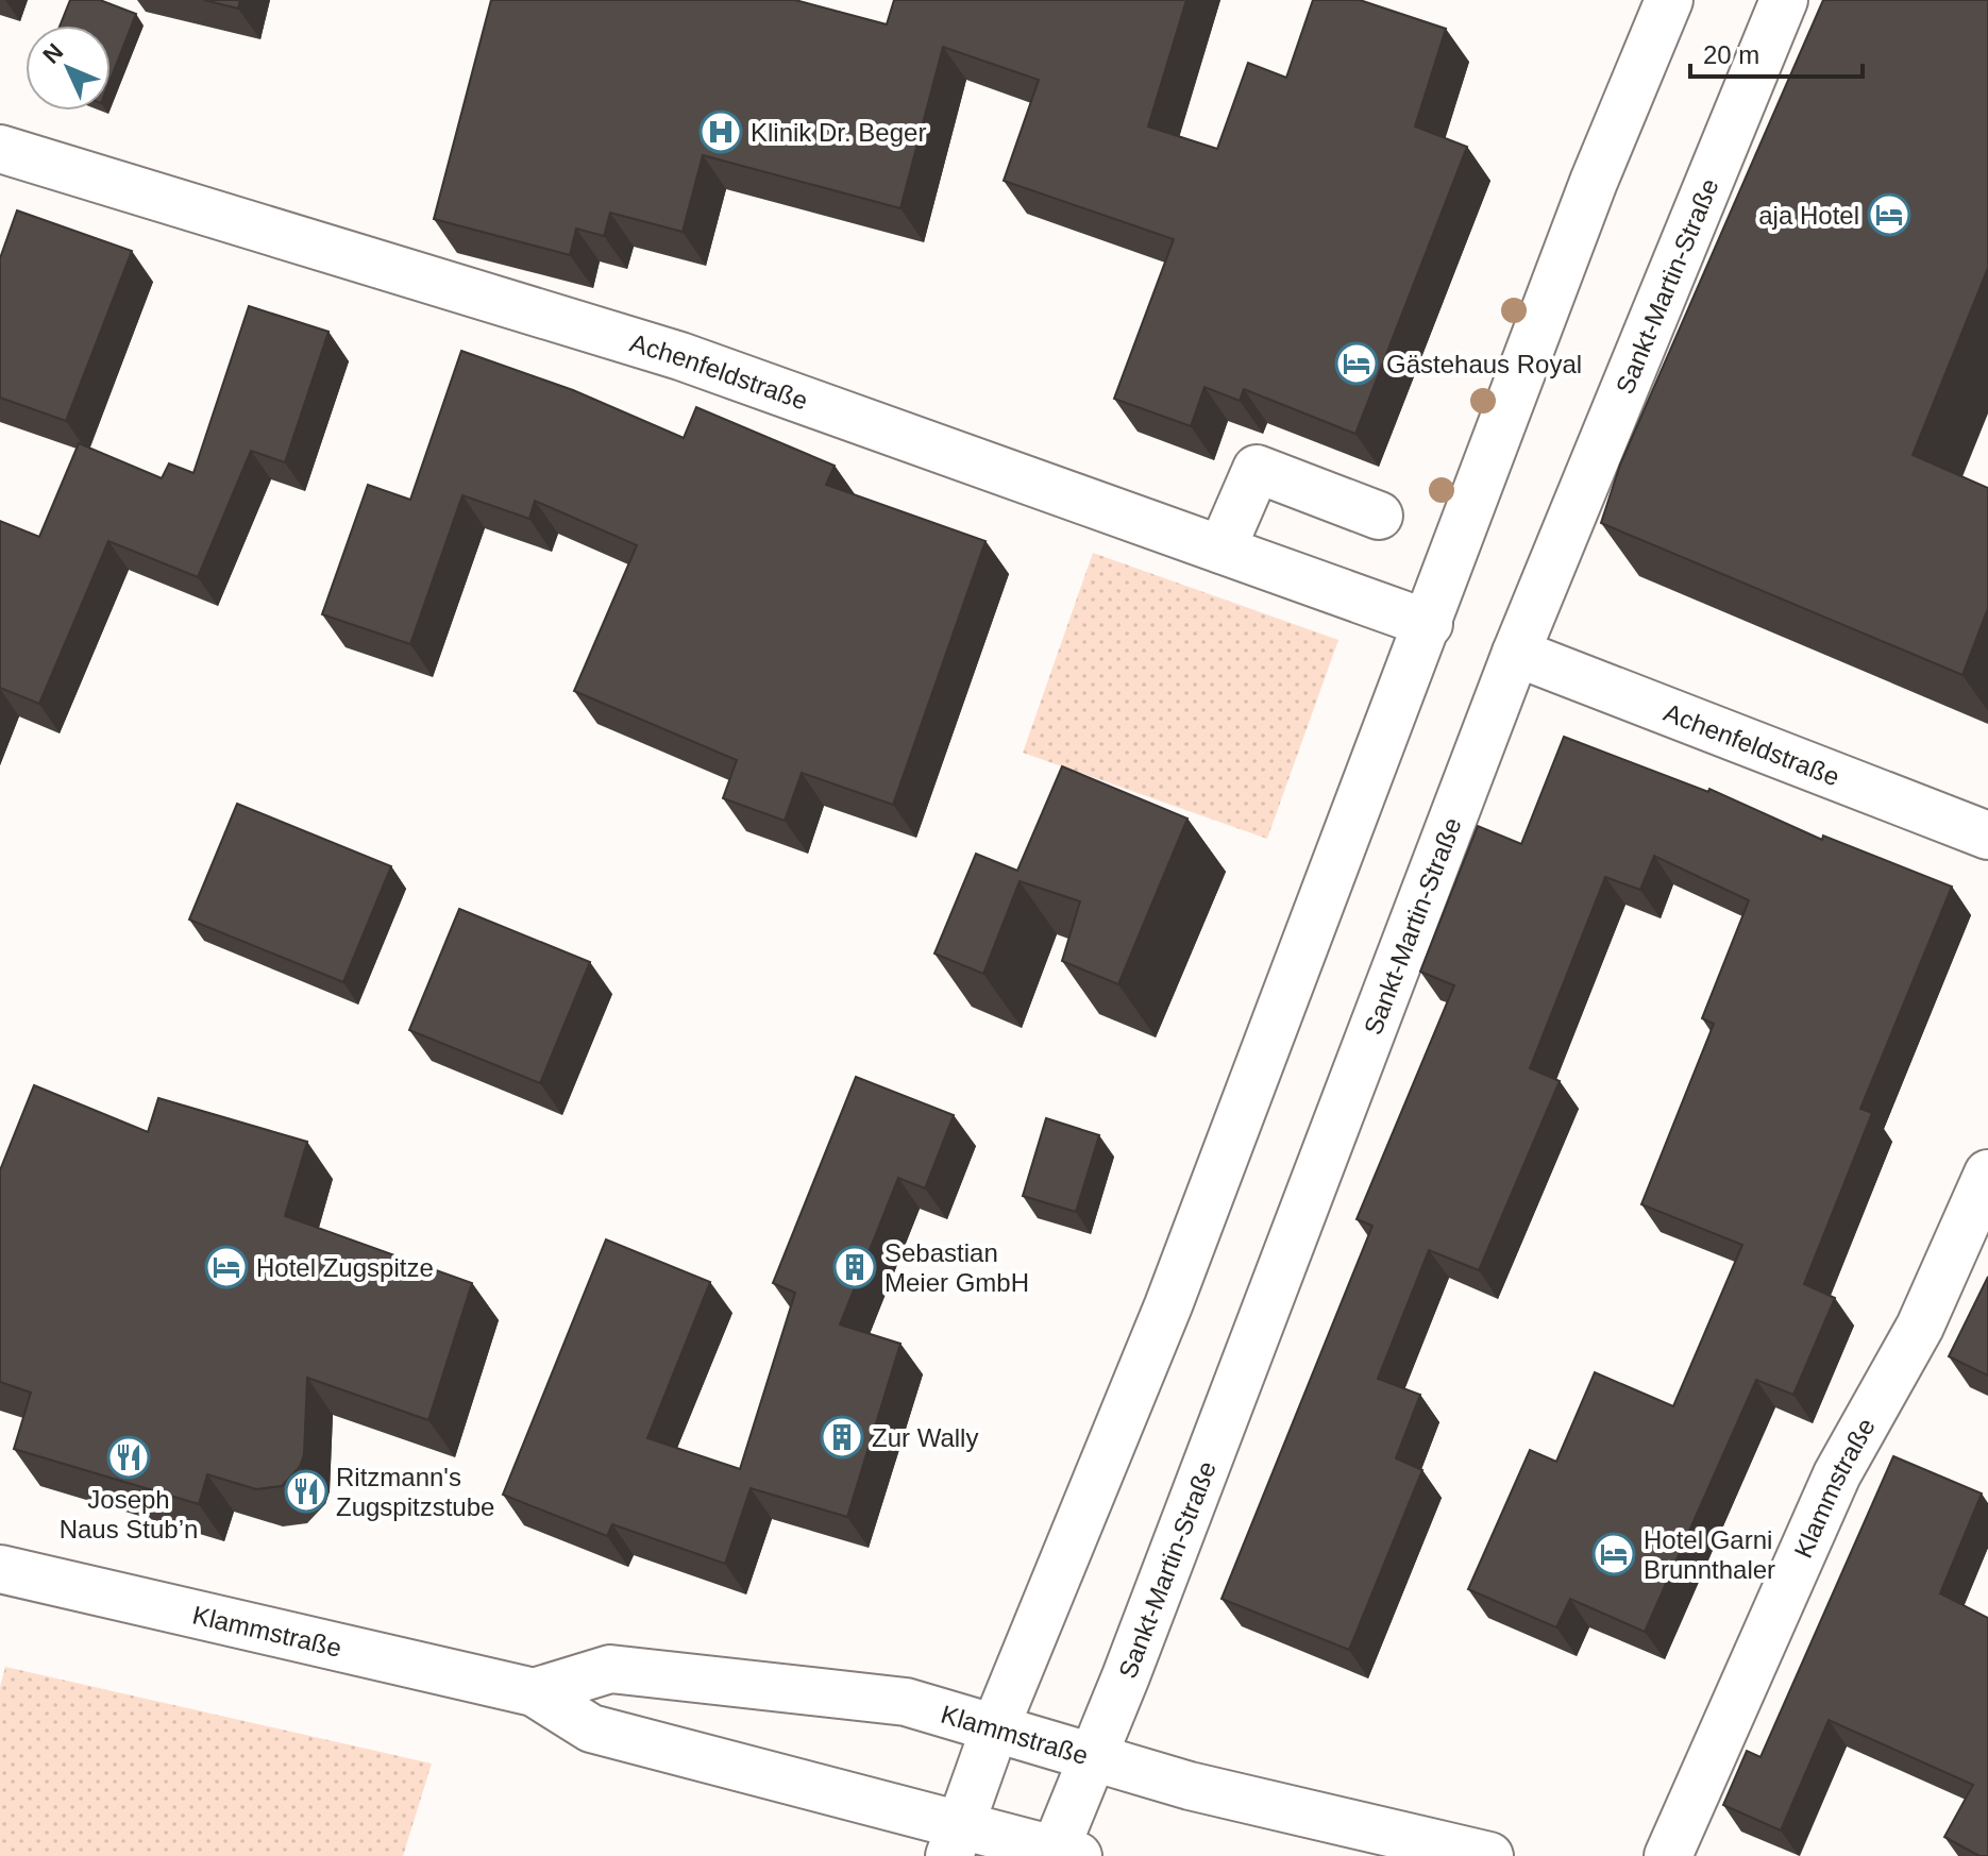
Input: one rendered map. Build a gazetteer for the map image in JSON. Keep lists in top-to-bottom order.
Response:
{
  "streets": {
    "street": ["Sankt-Martin-Straße", "Achenfeldstraße", "Klammstraße"]
  },
  "crossings": [
    ["Sankt-Martin-Straße", "Achenfeldstraße"],
    ["Sankt-Martin-Straße", "Klammstraße"]
  ],
  "places": {
    "hospital": ["Klinik Dr. Beger"],
    "hotel": [
      "aja Hotel",
      "Gästehaus Royal",
      "Hotel Zugspitze",
      "Hotel Garni Brunnthaler"
    ],
    "building": ["Sebastian Meier GmbH", "Zur Wally"],
    "restaurant": ["Joseph Naus Stub’n", "Ritzmann's Zugspitzstube"]
  },
  "scale_bar": "20 m",
  "north": "top left"
}
